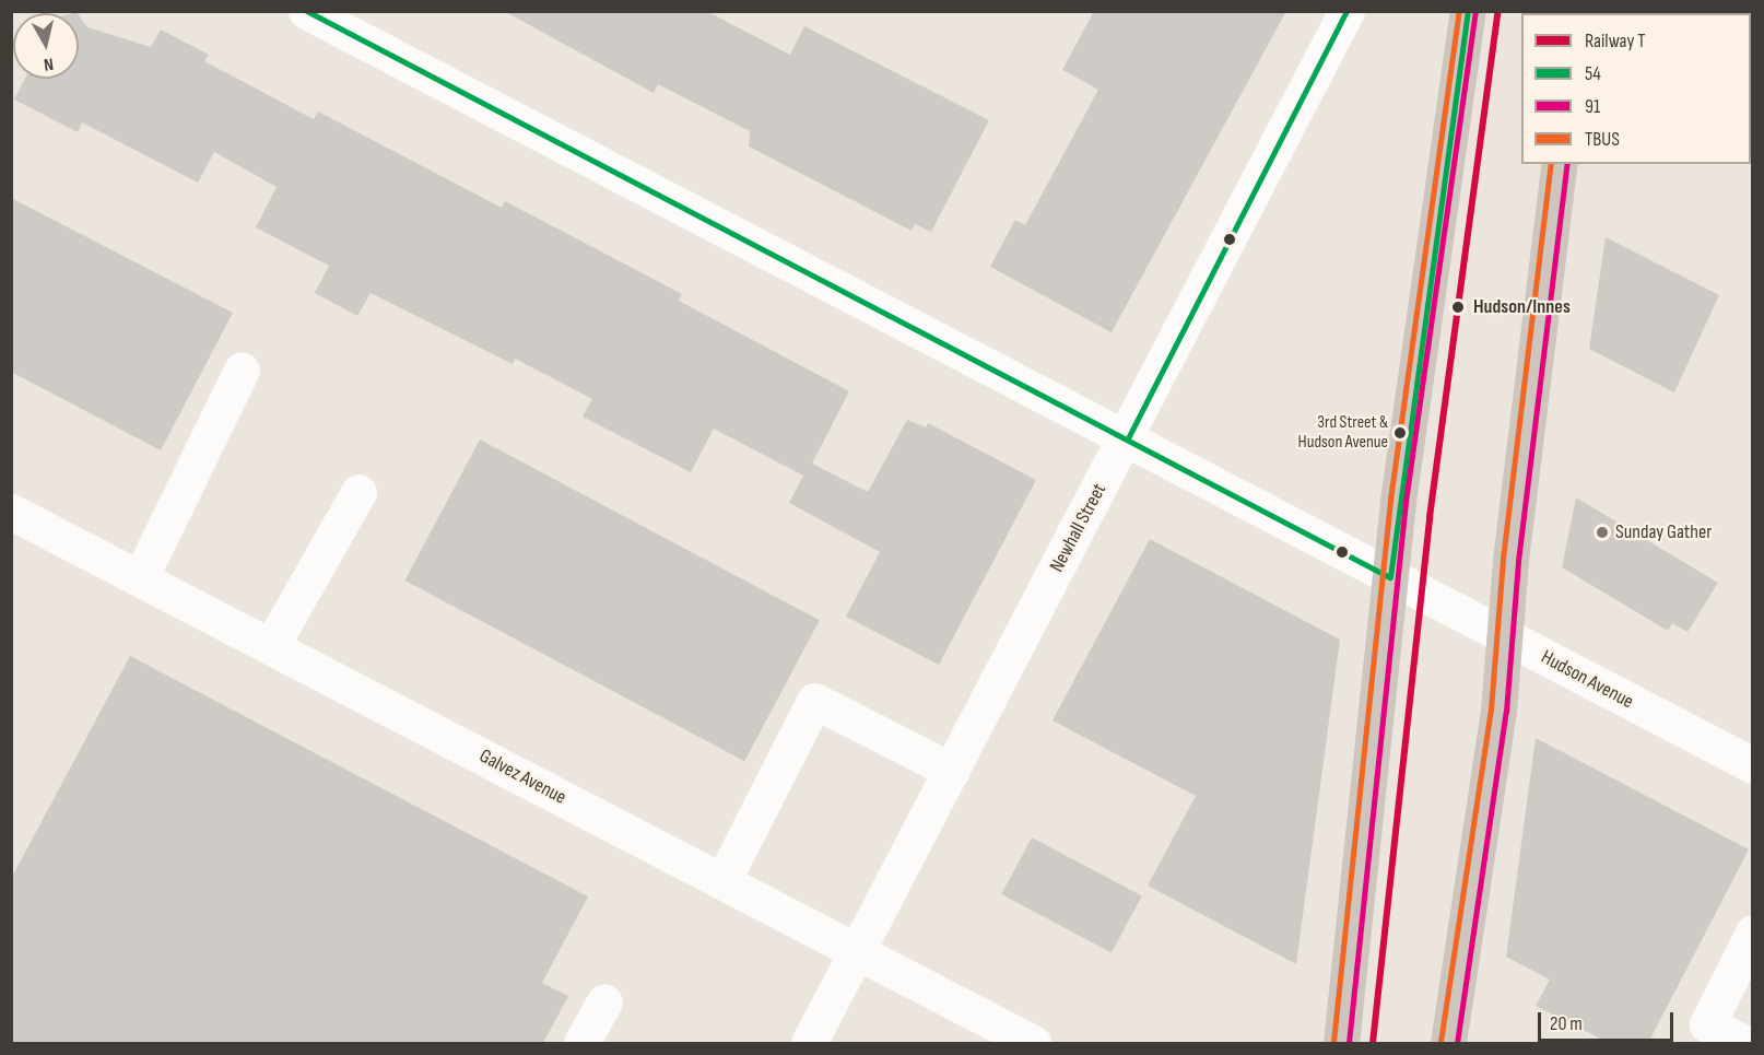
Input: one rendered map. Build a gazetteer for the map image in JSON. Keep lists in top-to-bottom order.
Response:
{
  "streets": {
    "street": ["Newhall Street", "Hudson Avenue", "Galvez Avenue"]
  },
  "crossings": [
    ["Newhall Street", "Hudson Avenue"],
    ["Newhall Street", "Galvez Avenue"]
  ],
  "places": ["Hudson/Innes", "3rd Street & Hudson Avenue", "Sunday Gather"],
  "lines": [
    "rail line T",
    "transit line 54",
    "transit line TBUS",
    "transit line 91"
  ],
  "legend": [
    "Railway T",
    "54",
    "91",
    "TBUS"
  ],
  "scale_bar": "20 m",
  "north": "bottom"
}
